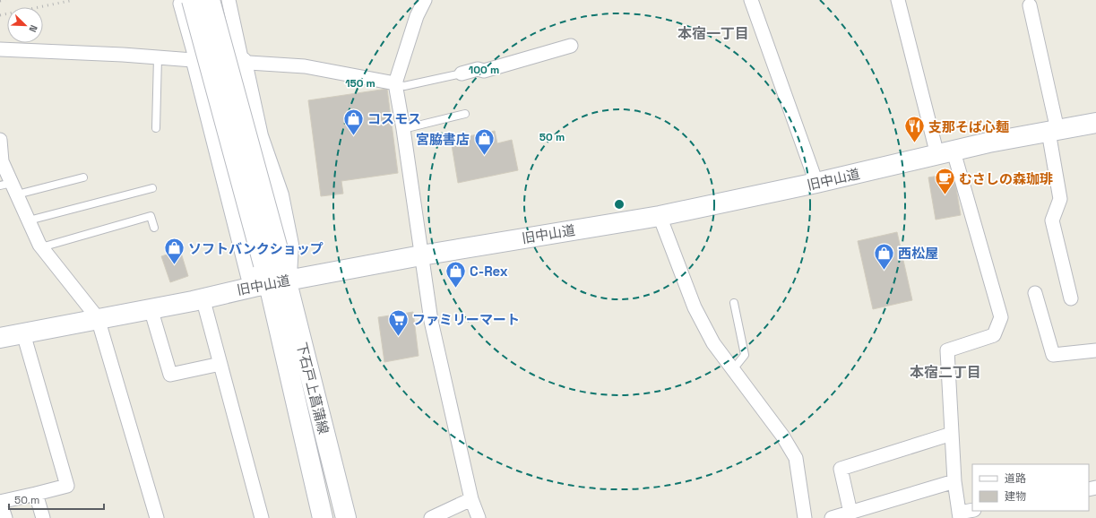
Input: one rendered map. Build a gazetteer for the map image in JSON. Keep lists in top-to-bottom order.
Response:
{
  "streets": {
    "main road": ["旧中山道", "下石戸上菖蒲線"]
  },
  "crossings": [
    ["旧中山道", "下石戸上菖蒲線"]
  ],
  "districts": ["本宿一丁目", "本宿二丁目"],
  "places": {
    "shop": [
      "コスモス",
      "宮脇書店",
      "ソフトバンクショップ",
      "西松屋",
      "C-Rex"
    ],
    "restaurant": ["支那そば心麺"],
    "cafe": ["むさしの森珈琲"],
    "supermarket": ["ファミリーマート"]
  },
  "legend": ["道路", "建物"],
  "scale_bar": "50 m",
  "north": "bottom right",
  "rings": ["100 m", "150 m", "50 m"]
}
